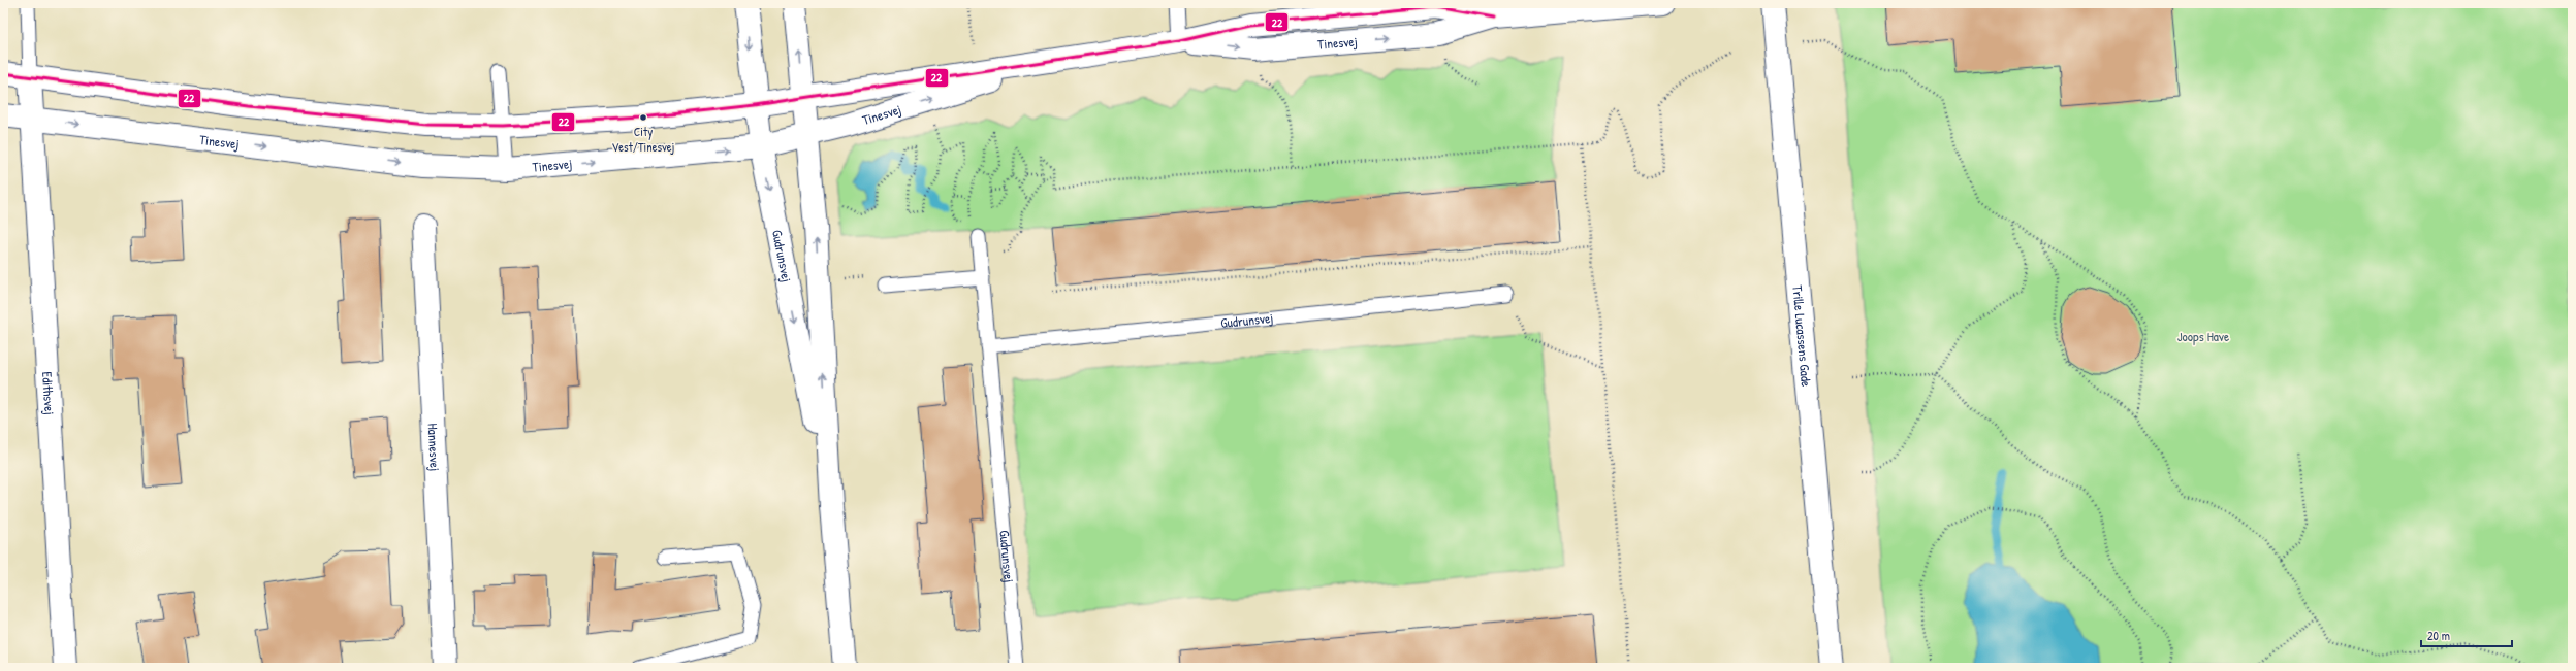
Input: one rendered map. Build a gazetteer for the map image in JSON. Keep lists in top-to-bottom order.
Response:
{
  "streets": {
    "street": [
      "Tinesvej",
      "Gudrunsvej",
      "Trille Lucassens Gade",
      "Edithsvej",
      "Hannesvej"
    ]
  },
  "crossings": [
    ["Tinesvej", "Gudrunsvej"],
    ["Tinesvej", "Edithsvej"]
  ],
  "parks": ["Joops Have"],
  "places": ["City Vest/Tinesvej"],
  "lines": ["transit line 22"],
  "scale_bar": "20 m"
}
